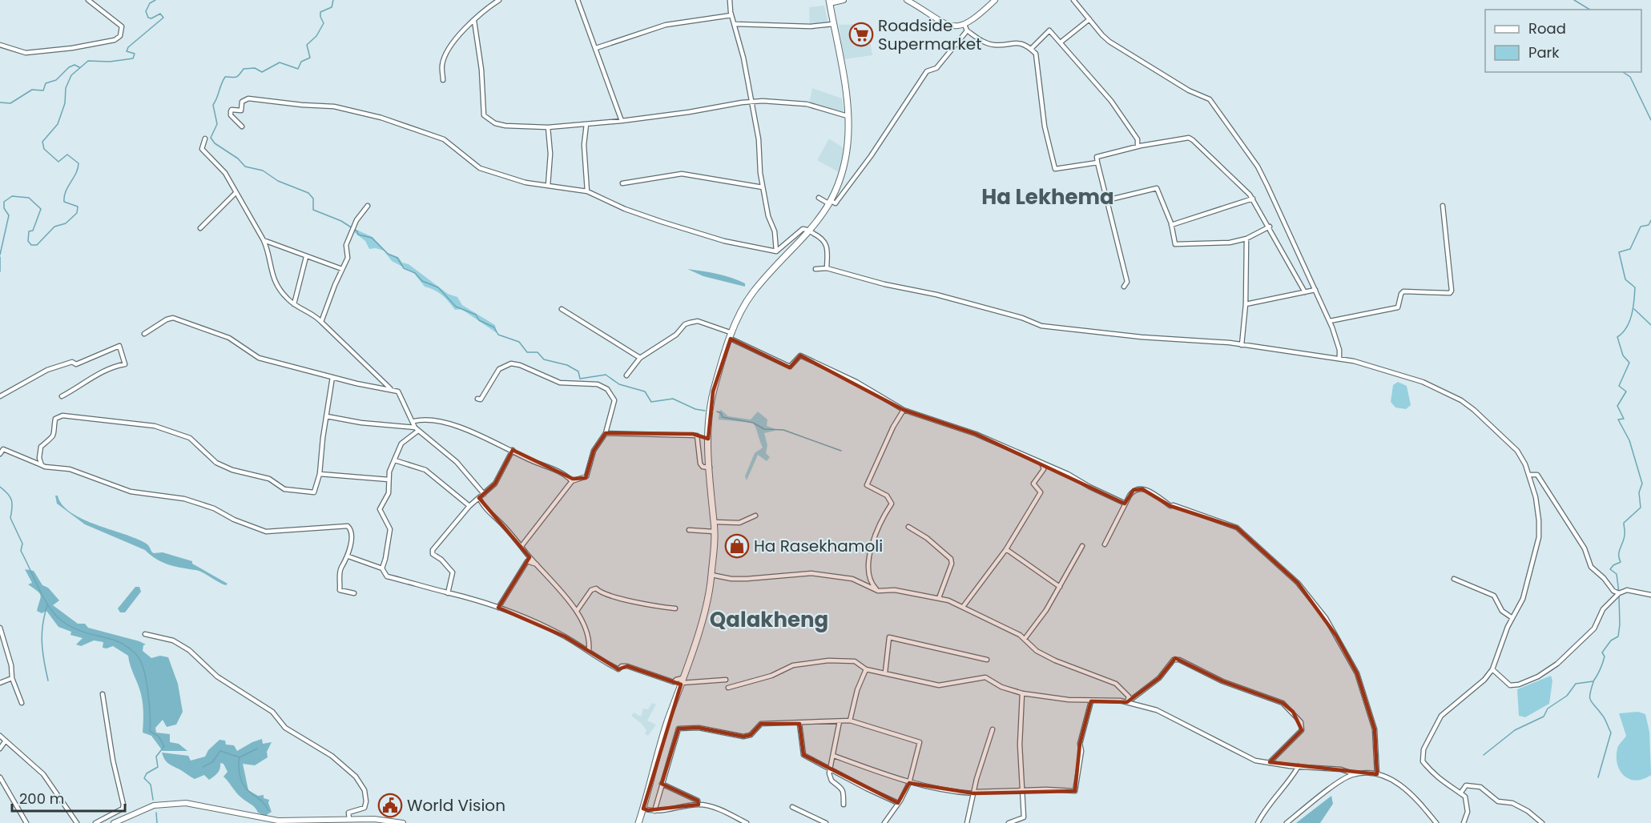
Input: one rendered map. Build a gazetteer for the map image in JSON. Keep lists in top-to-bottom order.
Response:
{
  "districts": ["Ha Lekhema", "Qalakheng"],
  "places": {
    "supermarket": ["Roadside Supermarket"],
    "shop": ["Ha Rasekhamoli"],
    "public building": ["World Vision"]
  },
  "legend": ["Road", "Park"],
  "scale_bar": "200 m"
}
